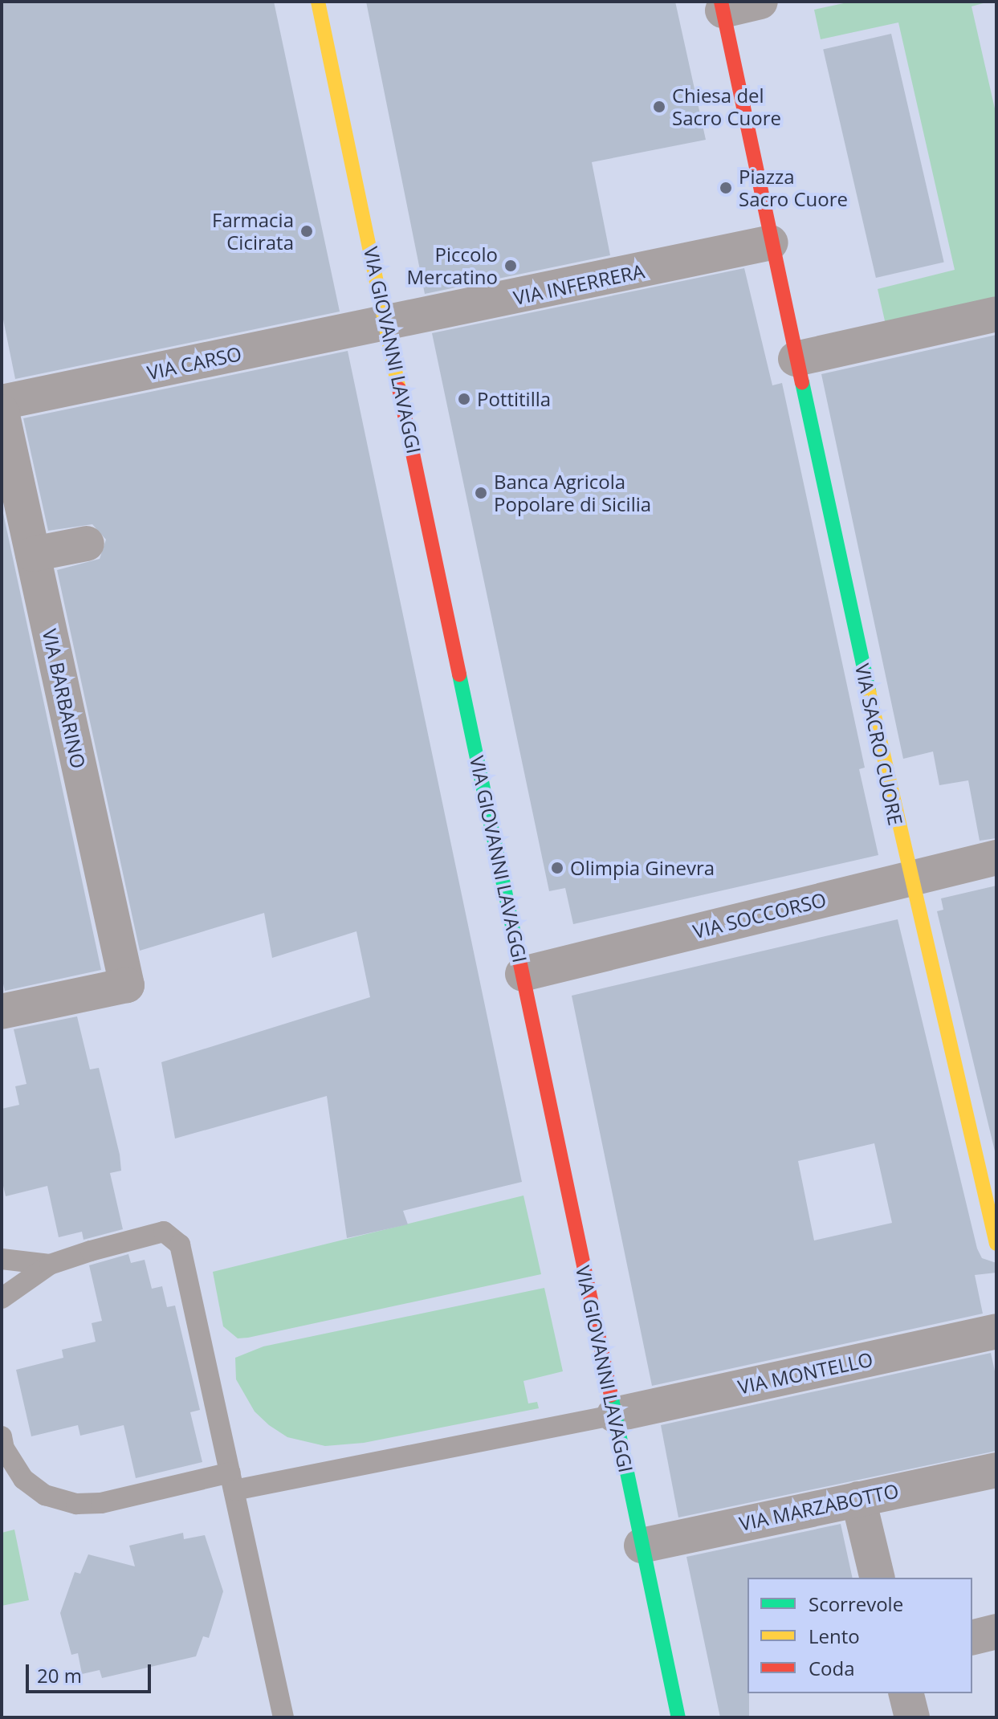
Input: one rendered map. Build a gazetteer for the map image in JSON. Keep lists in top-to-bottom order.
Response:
{
  "streets": {
    "main road": ["VIA GIOVANNI LAVAGGI", "VIA SACRO CUORE"],
    "street": [
      "VIA INFERRERA",
      "VIA CARSO",
      "VIA BARBARINO",
      "VIA SOCCORSO",
      "VIA MONTELLO",
      "VIA MARZABOTTO"
    ]
  },
  "crossings": [
    ["VIA INFERRERA", "VIA GIOVANNI LAVAGGI"],
    ["VIA INFERRERA", "VIA CARSO"],
    ["VIA INFERRERA", "VIA SACRO CUORE"],
    ["VIA GIOVANNI LAVAGGI", "VIA CARSO"],
    ["VIA GIOVANNI LAVAGGI", "VIA SOCCORSO"],
    ["VIA GIOVANNI LAVAGGI", "VIA MONTELLO"],
    ["VIA GIOVANNI LAVAGGI", "VIA MARZABOTTO"],
    ["VIA SACRO CUORE", "VIA SOCCORSO"]
  ],
  "places": [
    "Chiesa del Sacro Cuore",
    "Piazza Sacro Cuore",
    "Farmacia Cicirata",
    "Piccolo Mercatino",
    "Pottitilla",
    "Banca Agricola Popolare di Sicilia",
    "Olimpia Ginevra"
  ],
  "legend": ["Scorrevole", "Lento", "Coda"],
  "scale_bar": "20 m"
}
